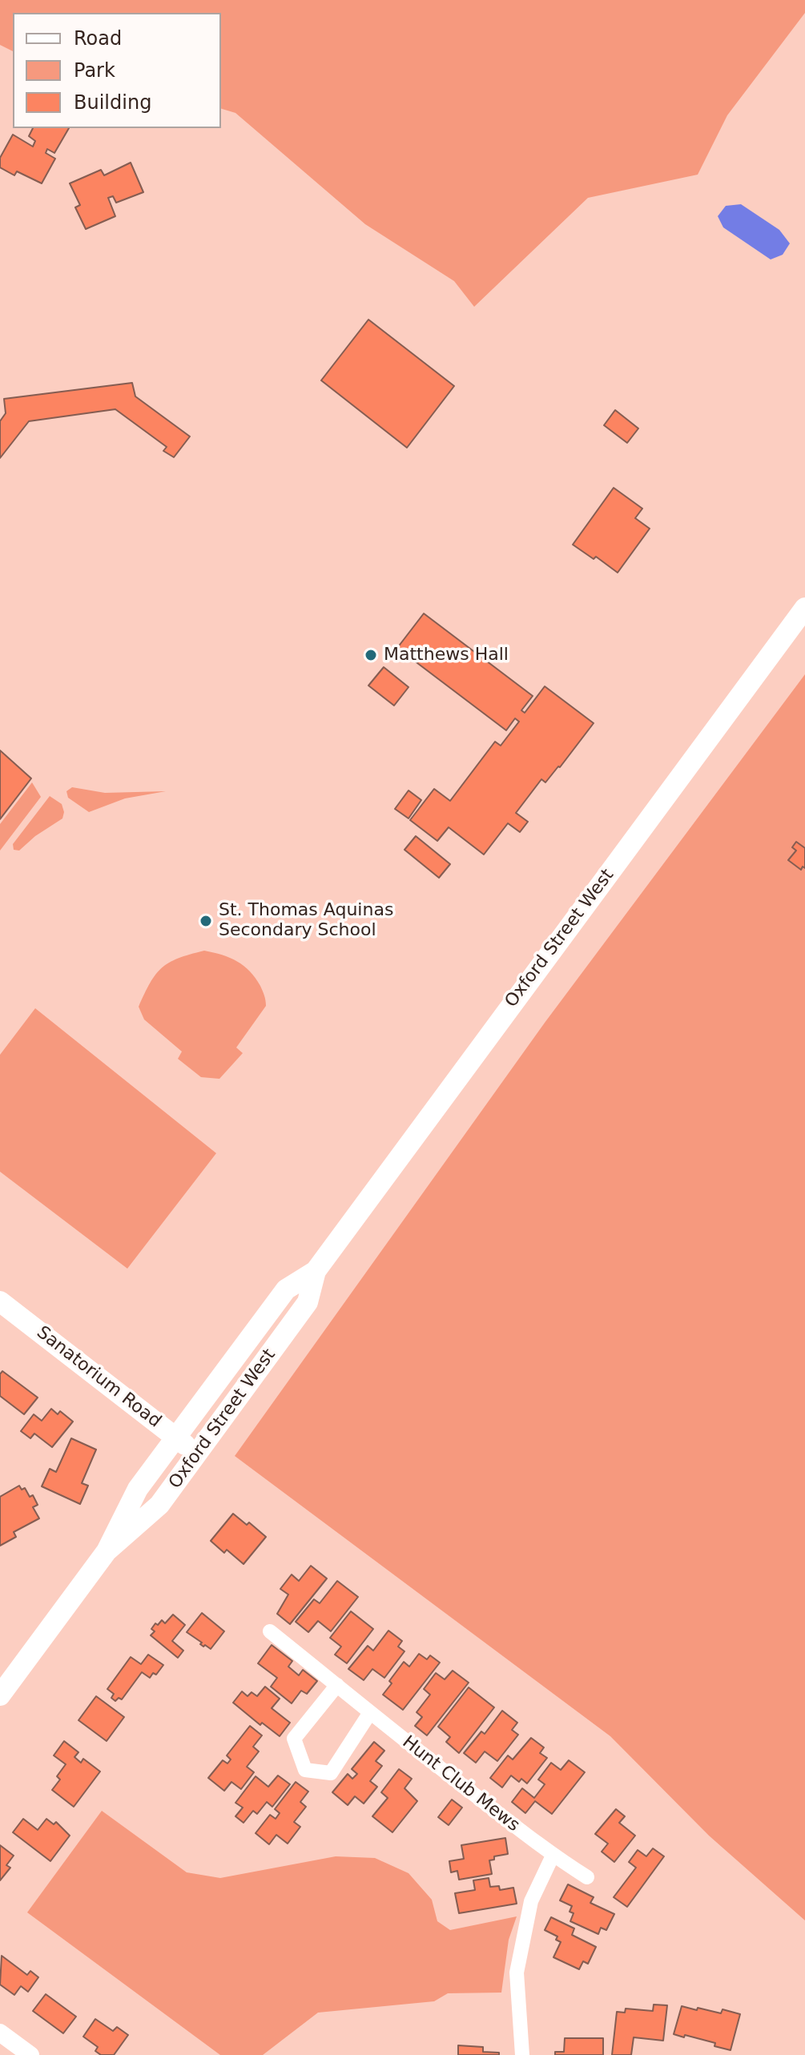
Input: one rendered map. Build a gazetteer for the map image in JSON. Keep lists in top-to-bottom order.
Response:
{
  "streets": {
    "main road": ["Oxford Street West", "Sanatorium Road"],
    "street": ["Hunt Club Mews"]
  },
  "crossings": [
    ["Oxford Street West", "Sanatorium Road"]
  ],
  "places": ["Matthews Hall", "St. Thomas Aquinas Secondary School"],
  "legend": ["Road", "Park", "Building"]
}
